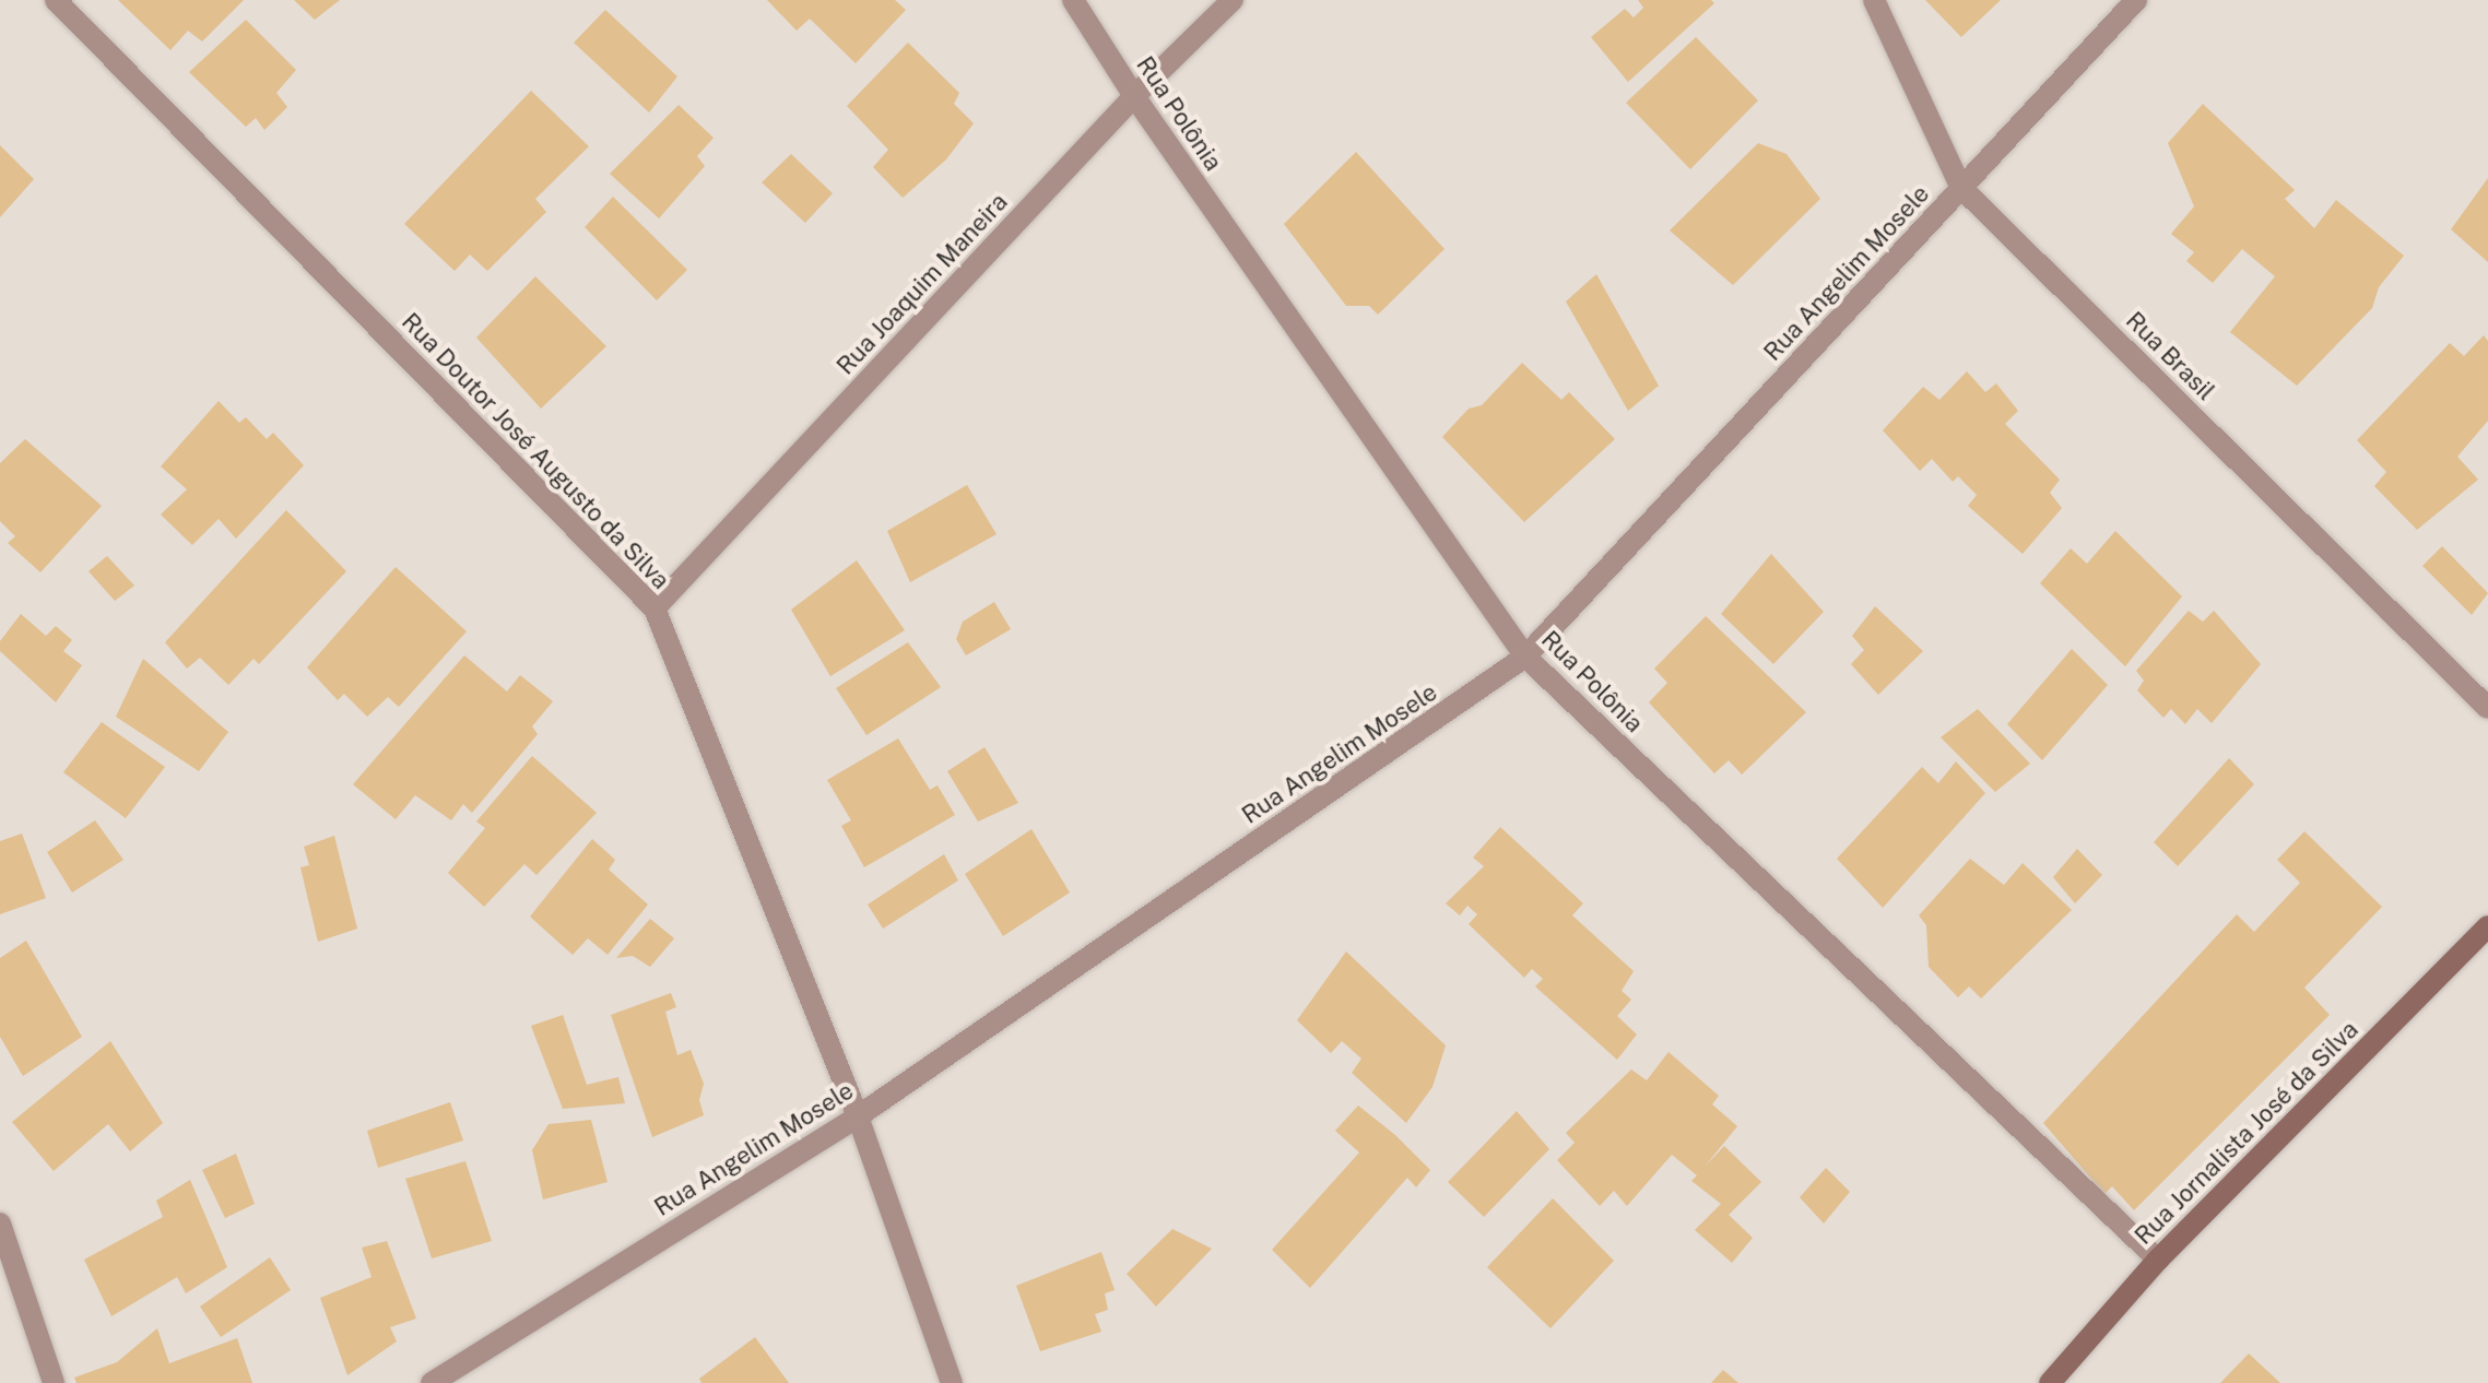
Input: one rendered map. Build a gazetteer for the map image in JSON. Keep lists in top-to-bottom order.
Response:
{
  "streets": {
    "main road": ["Rua Jornalista José da Silva"],
    "street": [
      "Rua Polônia",
      "Rua Angelim Mosele",
      "Rua Joaquim Maneira",
      "Rua Brasil",
      "Rua Doutor José Augusto da Silva"
    ]
  },
  "crossings": [
    ["Rua Polônia", "Rua Angelim Mosele"],
    ["Rua Polônia", "Rua Joaquim Maneira"],
    ["Rua Polônia", "Rua Jornalista José da Silva"],
    ["Rua Angelim Mosele", "Rua Brasil"],
    ["Rua Angelim Mosele", "Rua Doutor José Augusto da Silva"],
    ["Rua Joaquim Maneira", "Rua Doutor José Augusto da Silva"]
  ]
}
